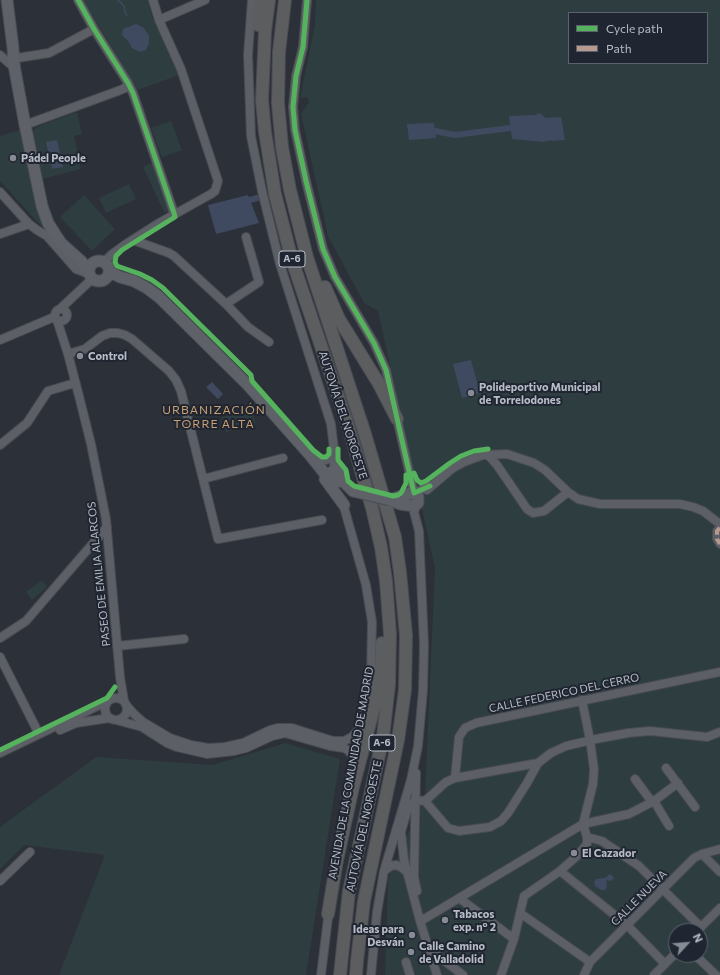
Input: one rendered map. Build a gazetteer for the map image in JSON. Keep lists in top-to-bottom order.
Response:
{
  "streets": {
    "highway": ["A-6", "AUTOVÍA DEL NOROESTE"],
    "street": [
      "PASEO DE EMILIA ALARCOS",
      "CALLE FEDERICO DEL CERRO",
      "AVENIDA DE LA COMUNIDAD DE MADRID",
      "CALLE NUEVA"
    ]
  },
  "districts": ["URBANIZACIÓN TORRE ALTA"],
  "places": [
    "Pádel People",
    "Control",
    "Polideportivo Municipal de Torrelodones",
    "El Cazador",
    "Tabacos exp. nº 2",
    "Ideas para Desván",
    "Calle Camino de Valladolid"
  ],
  "legend": ["Cycle path", "Path"],
  "north": "top right"
}
